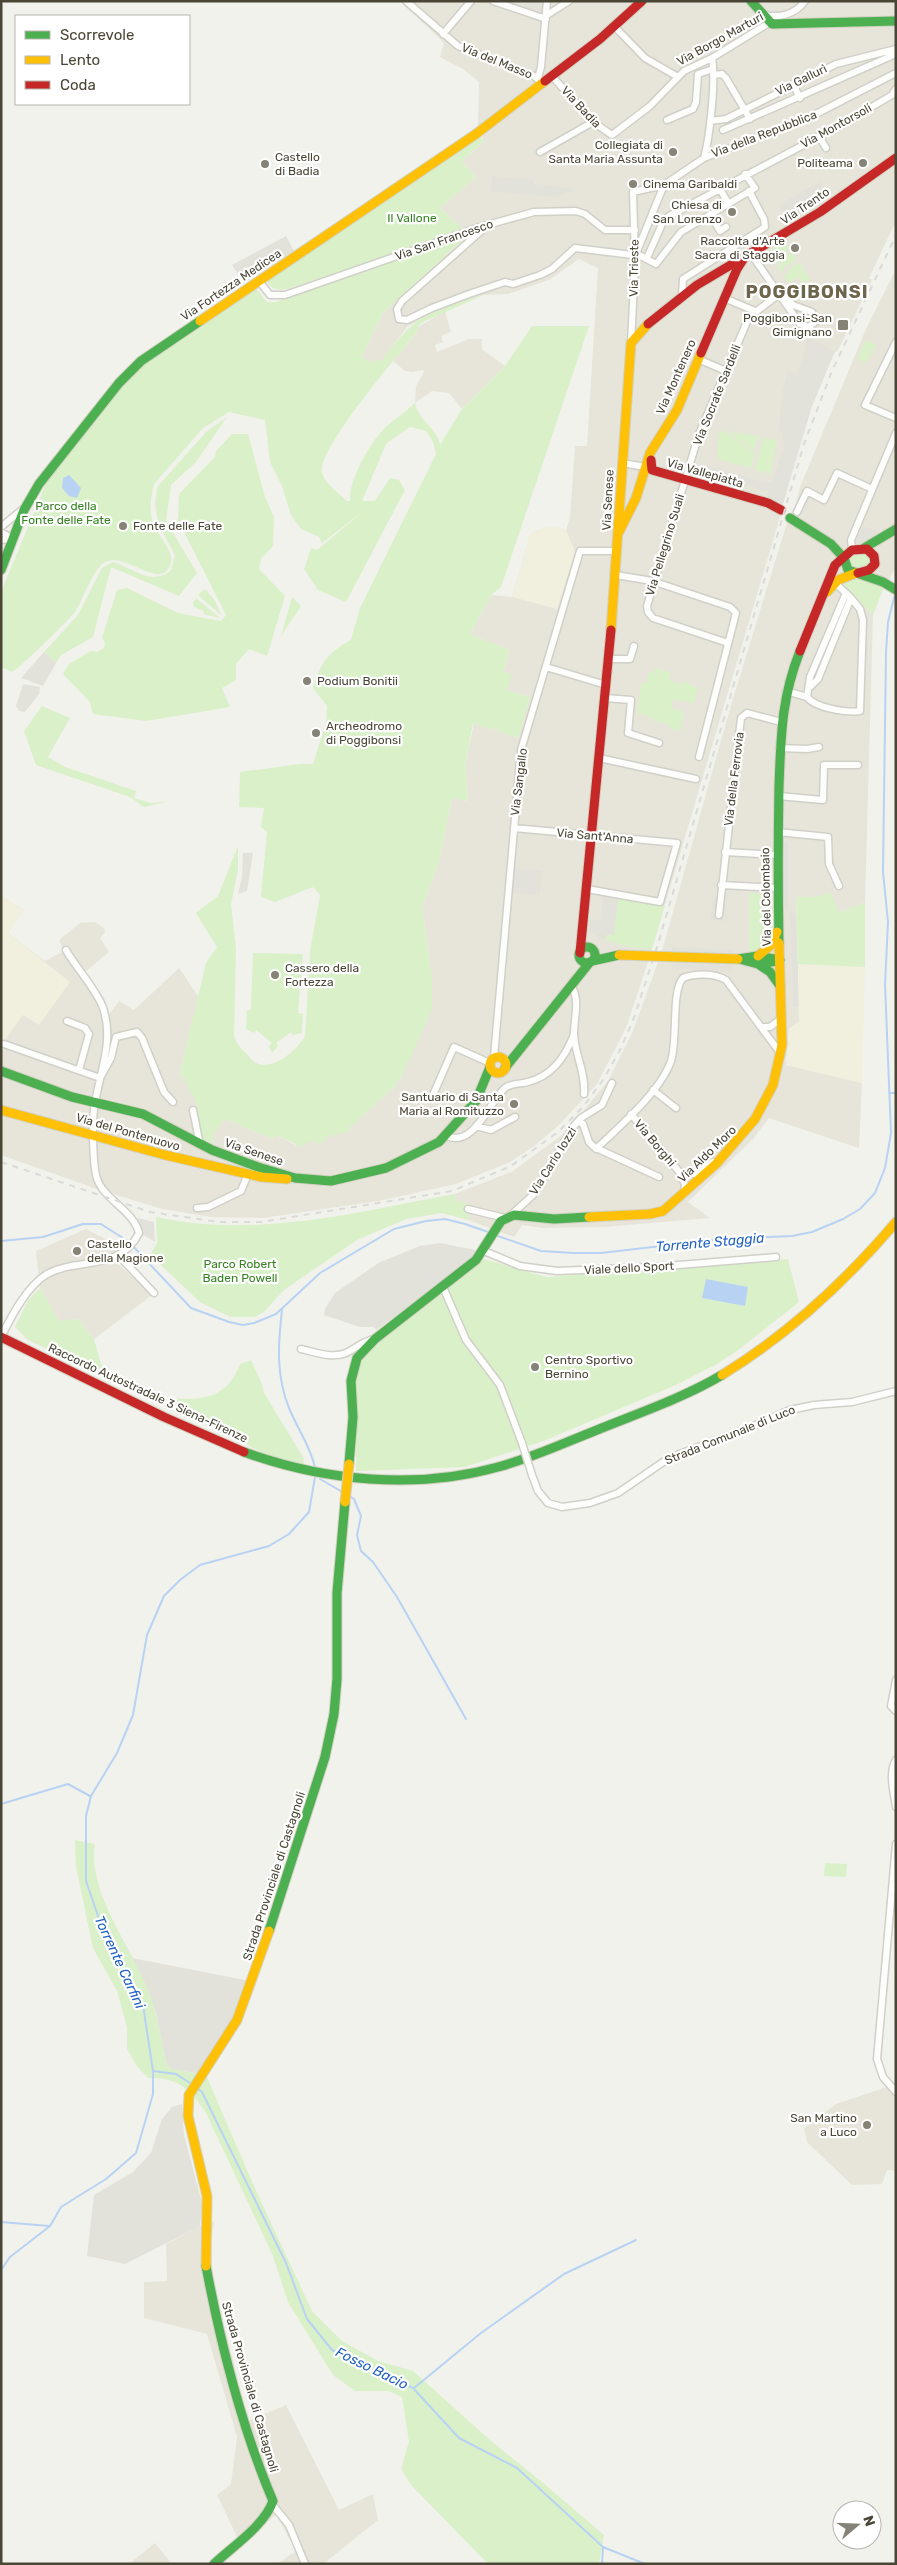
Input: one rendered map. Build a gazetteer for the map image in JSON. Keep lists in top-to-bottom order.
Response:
{
  "streets": {
    "main road": [
      "Via Borgo Marturi",
      "Via Trento",
      "Via Fortezza Medicea",
      "Via Montenero",
      "Via Vallepiatta",
      "Via Senese",
      "Via del Colombaio",
      "Via del Pontenuovo",
      "Via Aldo Moro",
      "Raccordo Autostradale 3 Siena-Firenze",
      "Strada Provinciale di Castagnoli"
    ],
    "street": [
      "Via del Masso",
      "Via Gallurì",
      "Via Badia",
      "Via Montorsoli",
      "Via della Repubblica",
      "Via San Francesco",
      "Via Trieste",
      "Via Socrate Sardelli",
      "Via Pellegrino Suali",
      "Via della Ferrovia",
      "Via Sangallo",
      "Via Sant'Anna",
      "Via Borghi",
      "Via Carlo Iozzi",
      "Viale dello Sport",
      "Strada Comunale di Luco"
    ]
  },
  "crossings": [
    ["Via Borgo Marturi", "Via Badia"],
    ["Via del Masso", "Via Fortezza Medicea"],
    ["Via Badia", "Via Fortezza Medicea"],
    ["Via della Repubblica", "Via Trieste"],
    ["Via Trento", "Via Trieste"],
    ["Via Trento", "Via Montenero"],
    ["Via Trento", "Via Senese"],
    ["Via San Francesco", "Via Trieste"],
    ["Via San Francesco", "Via Fortezza Medicea"],
    ["Via Trieste", "Via Senese"],
    ["Via Montenero", "Via Vallepiatta"],
    ["Via Montenero", "Via Senese"],
    ["Via Socrate Sardelli", "Via Vallepiatta"],
    ["Via Socrate Sardelli", "Via Pellegrino Suali"],
    ["Via Vallepiatta", "Via Pellegrino Suali"],
    ["Via Senese", "Via Sangallo"],
    ["Via Senese", "Via Sant'Anna"],
    ["Via Senese", "Via del Pontenuovo"],
    ["Via della Ferrovia", "Via del Colombaio"],
    ["Via Sangallo", "Via Sant'Anna"],
    ["Via del Colombaio", "Via Aldo Moro"],
    ["Via Borghi", "Via Aldo Moro"],
    ["Via Aldo Moro", "Via Carlo Iozzi"],
    ["Via Aldo Moro", "Strada Provinciale di Castagnoli"],
    ["Via Carlo Iozzi", "Strada Provinciale di Castagnoli"],
    ["Viale dello Sport", "Strada Provinciale di Castagnoli"],
    ["Strada Comunale di Luco", "Strada Provinciale di Castagnoli"]
  ],
  "districts": ["POGGIBONSI"],
  "water": ["Torrente Staggia", "Torrente Carfini", "Fosso Bacio"],
  "parks": ["Il Vallone", "Parco della Fonte delle Fate", "Parco Robert Baden Powell"],
  "places": {
    "other": [
      "Collegiata di Santa Maria Assunta",
      "Politeama",
      "Castello di Badia",
      "Cinema Garibaldi",
      "Chiesa di San Lorenzo",
      "Raccolta d'Arte Sacra di Staggia",
      "Fonte delle Fate",
      "Podium Bonitii",
      "Archeodromo di Poggibonsi",
      "Cassero della Fortezza",
      "Santuario di Santa Maria al Romituzzo",
      "Castello della Magione",
      "Centro Sportivo Bernino",
      "San Martino a Luco"
    ],
    "transit": ["Poggibonsi-San Gimignano"]
  },
  "legend": ["Scorrevole", "Lento", "Coda"],
  "north": "right"
}
